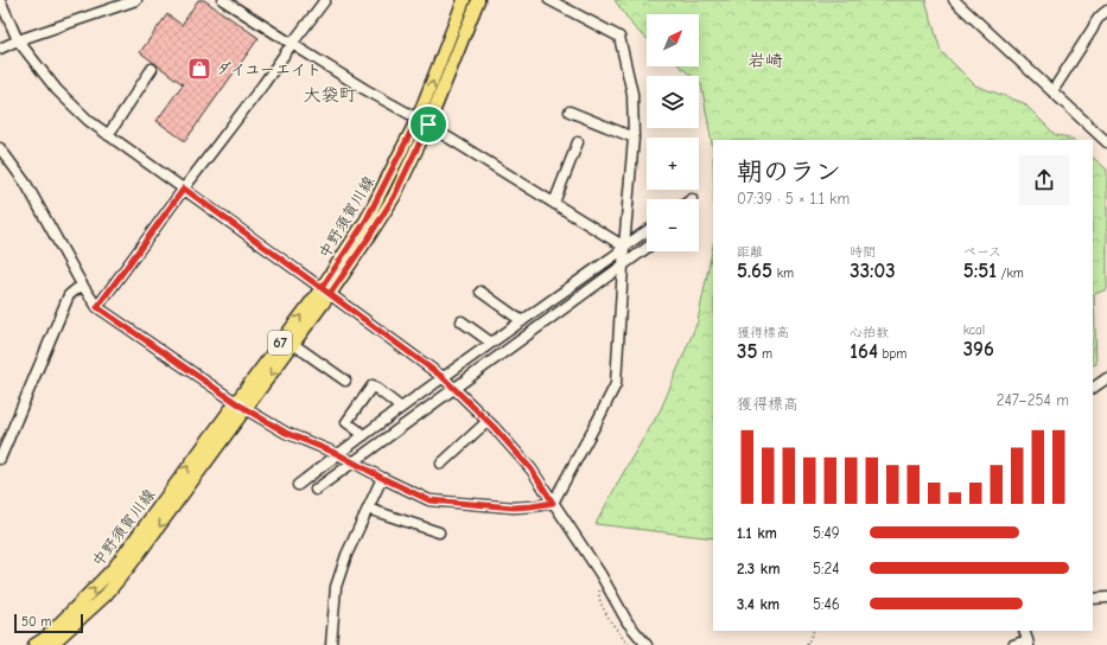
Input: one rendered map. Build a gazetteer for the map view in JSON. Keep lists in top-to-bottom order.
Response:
{
  "streets": {
    "main road": ["中野須賀川線", "67"]
  },
  "districts": ["岩崎", "大袋町"],
  "places": {
    "shop": ["ダイユーエイト"]
  },
  "scale_bar": "50 m",
  "north": "top right",
  "page": {
    "map_buttons": ["+", "−"],
    "heading": ["朝のラン", "07:39 · 5 × 1.1 km"],
    "stats": [
      ["距離", "5.65 km"],
      ["時間", "33:03"],
      ["ペース", "5:51 /km"],
      ["獲得標高", "35 m"],
      ["心拍数", "164 bpm"],
      ["kcal", "396"]
    ],
    "chart": ["獲得標高", "247–254 m"],
    "list": [
      {
        "name": "1.1 km",
        "note": "5:49"
      },
      {
        "name": "2.3 km",
        "note": "5:24"
      },
      {
        "name": "3.4 km",
        "note": "5:46"
      }
    ],
    "scale": "50 m"
  }
}
